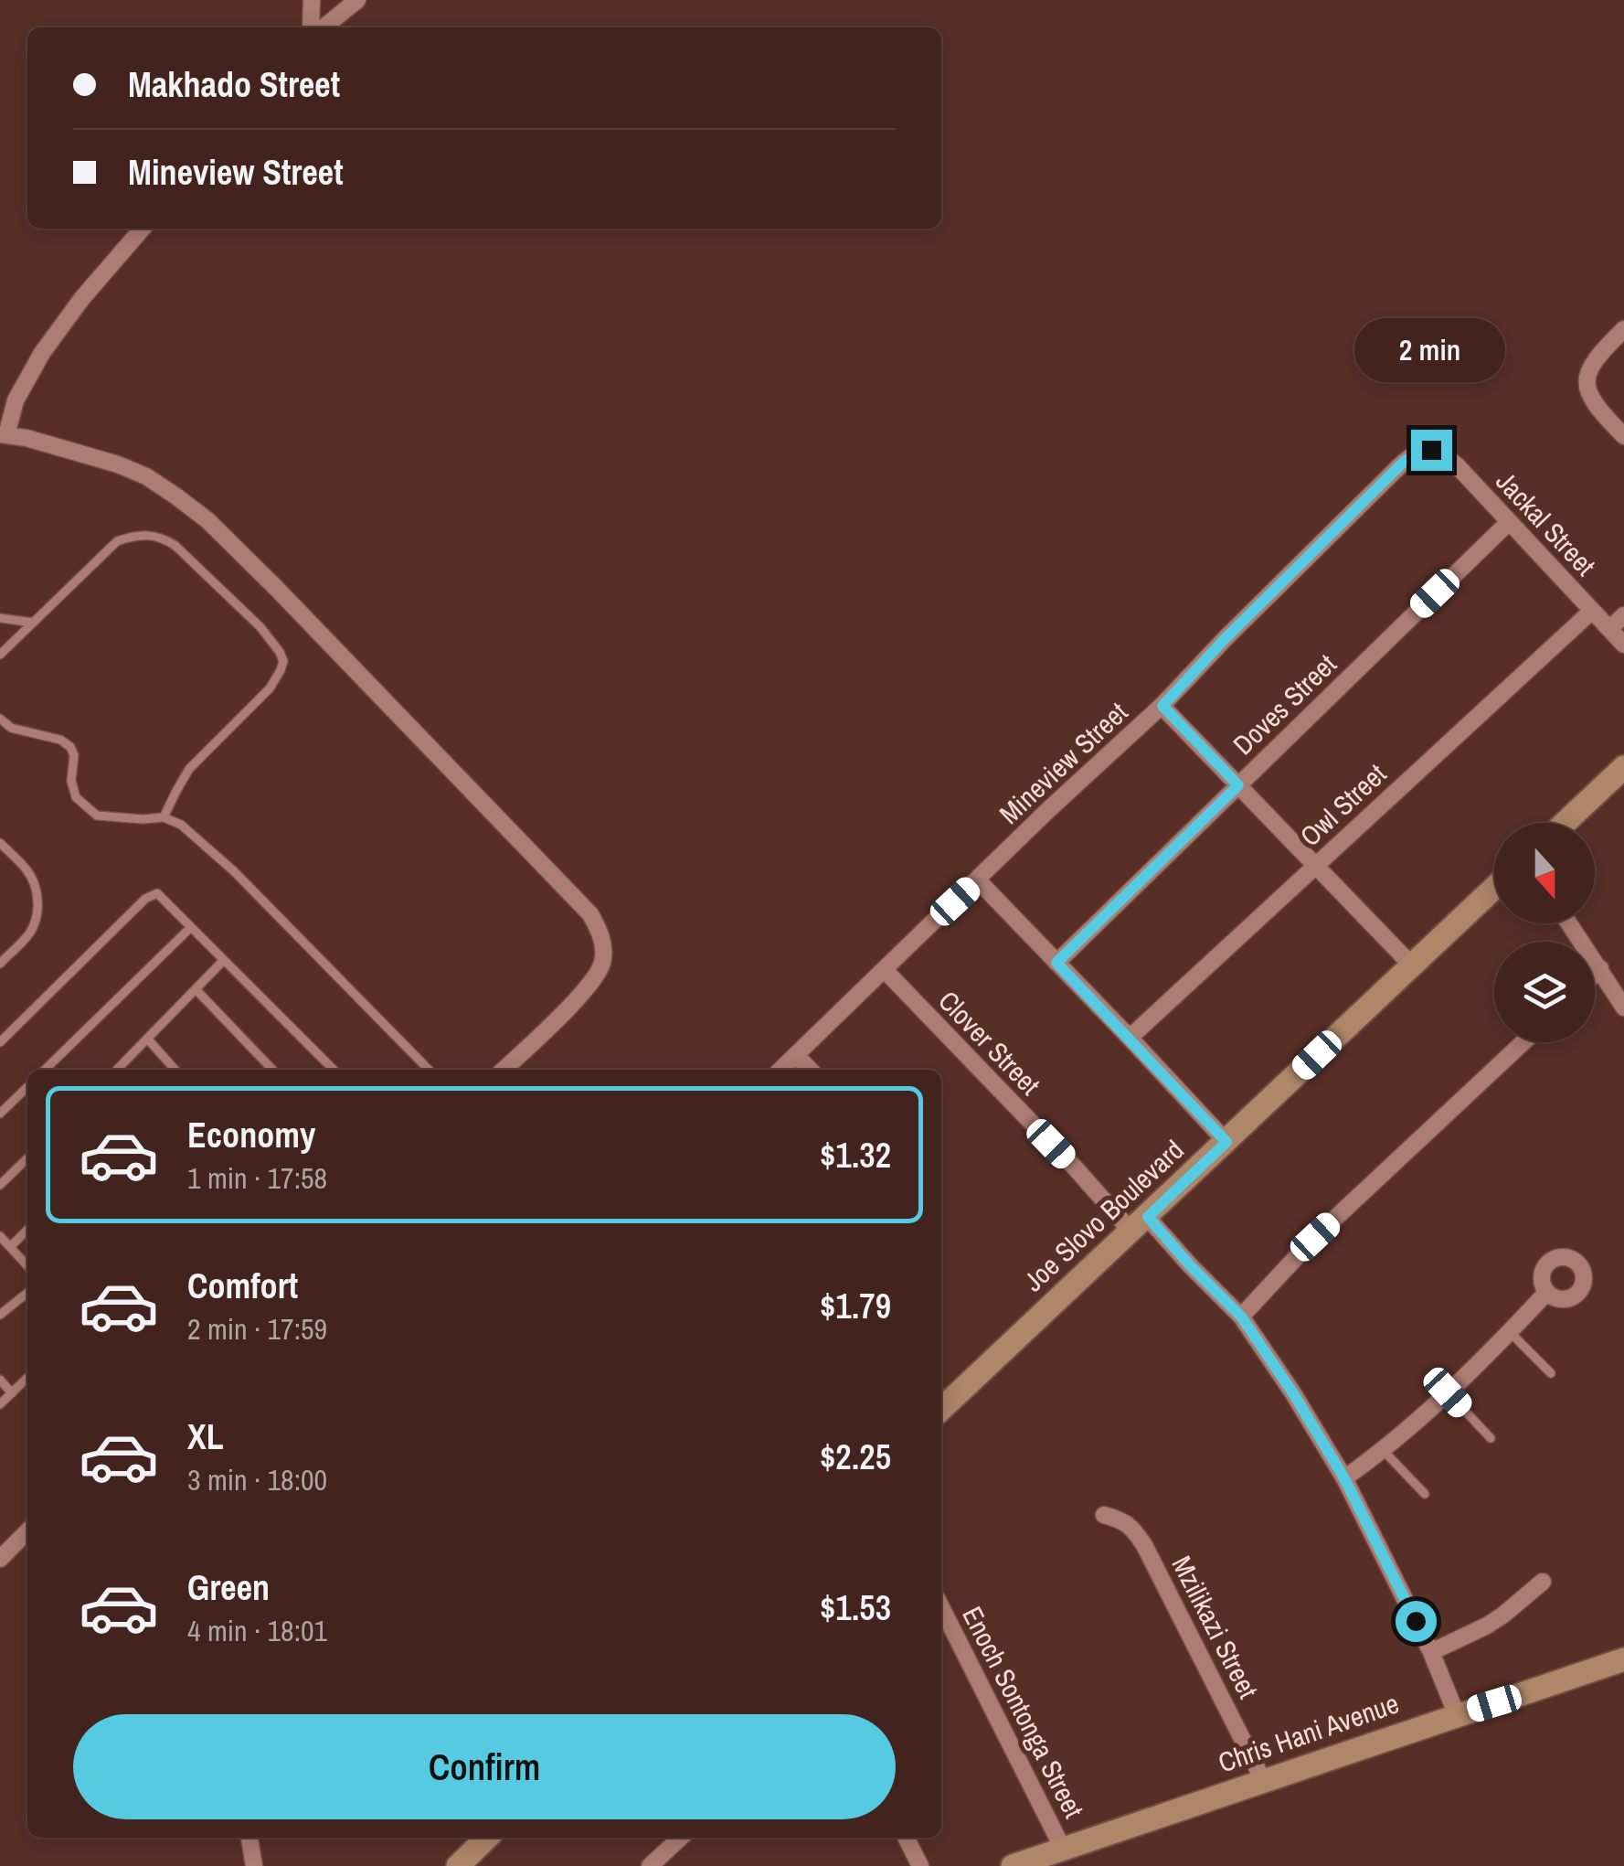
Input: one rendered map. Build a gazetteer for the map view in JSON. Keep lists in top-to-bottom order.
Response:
{
  "streets": {
    "street": [
      "Jackal Street",
      "Doves Street",
      "Mineview Street",
      "Owl Street",
      "Clover Street",
      "Joe Slovo Boulevard",
      "Mzilikazi Street",
      "Enoch Sontonga Street",
      "Chris Hani Avenue"
    ]
  },
  "crossings": [
    ["Jackal Street", "Doves Street"],
    ["Jackal Street", "Mineview Street"],
    ["Jackal Street", "Owl Street"],
    ["Mineview Street", "Clover Street"],
    ["Clover Street", "Joe Slovo Boulevard"],
    ["Clover Street", "Chris Hani Avenue"],
    ["Mzilikazi Street", "Chris Hani Avenue"],
    ["Enoch Sontonga Street", "Chris Hani Avenue"]
  ],
  "north": "bottom",
  "page": {
    "banner": ["Makhado Street", "Mineview Street"],
    "bubble": "2 min",
    "list": [
      {
        "name": "Economy",
        "note": "1 min · 17:58",
        "value": "$1.32"
      },
      {
        "name": "Comfort",
        "note": "2 min · 17:59",
        "value": "$1.79"
      },
      {
        "name": "XL",
        "note": "3 min · 18:00",
        "value": "$2.25"
      },
      {
        "name": "Green",
        "note": "4 min · 18:01",
        "value": "$1.53"
      }
    ],
    "buttons": "Confirm"
  }
}
